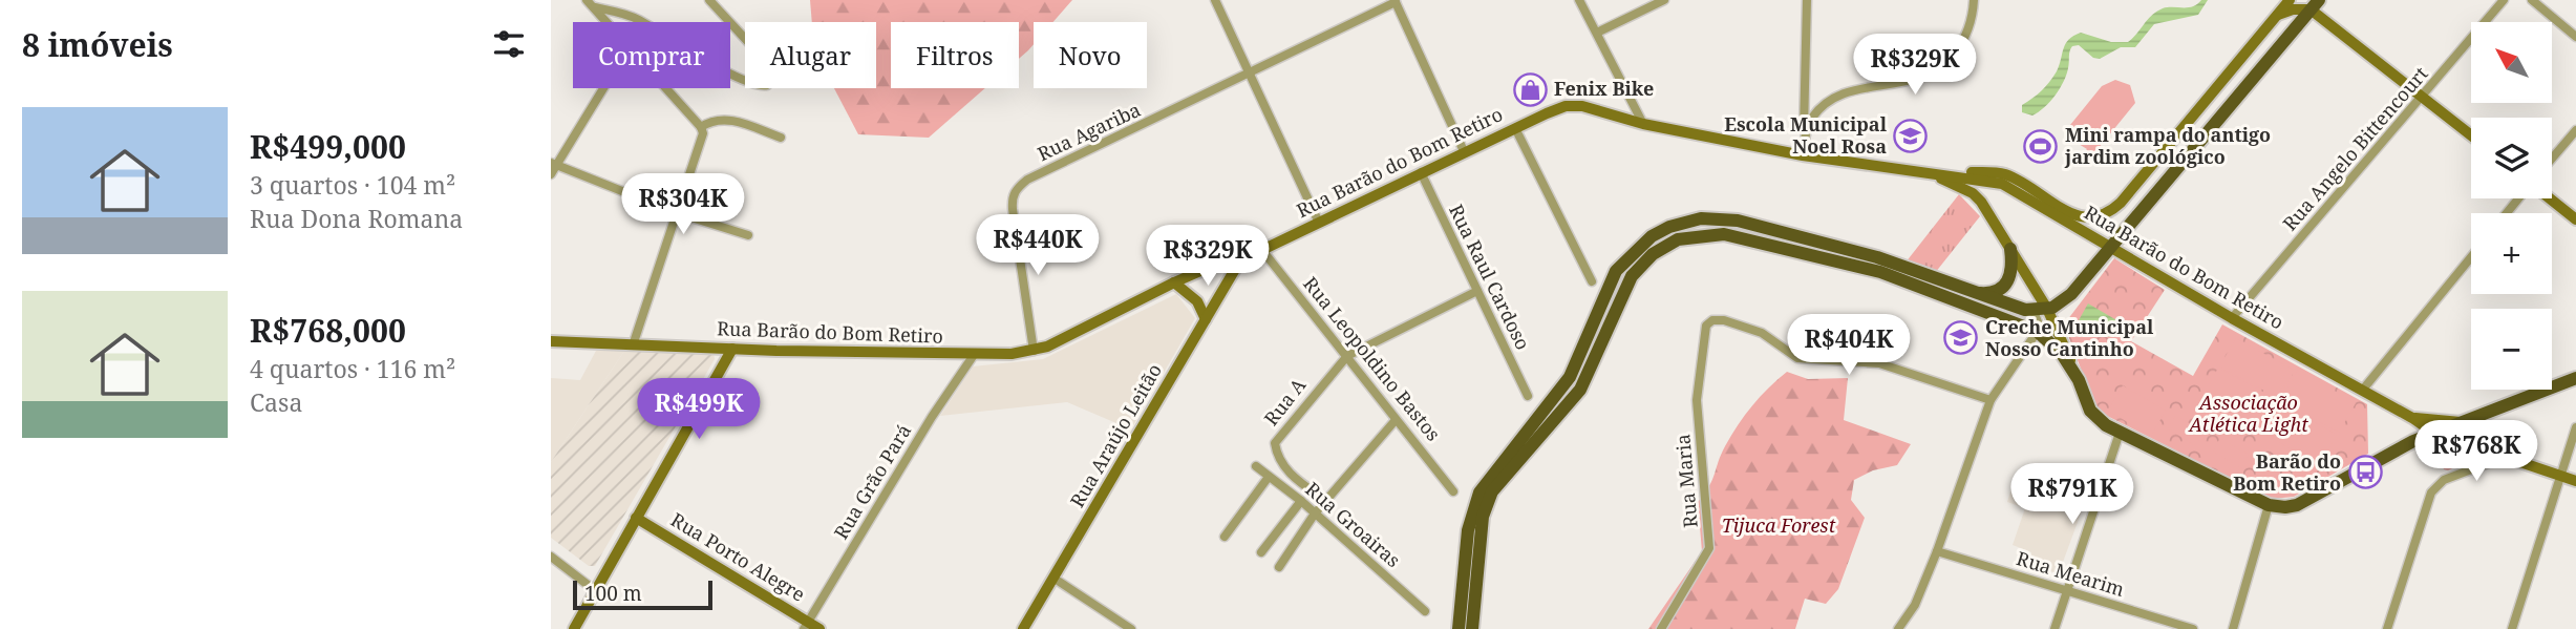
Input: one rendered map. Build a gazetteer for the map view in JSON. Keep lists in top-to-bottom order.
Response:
{
  "streets": {
    "main road": ["Rua Barão do Bom Retiro", "Rua Araújo Leitão", "Rua Porto Alegre"],
    "street": [
      "Rua Agariba",
      "Rua Angelo Bittencourt",
      "Rua Raul Cardoso",
      "Rua Leopoldino Bastos",
      "Rua A",
      "Rua Maria",
      "Rua Grão Pará",
      "Rua Groairas",
      "Rua Mearim"
    ]
  },
  "crossings": [
    ["Rua Agariba", "Rua Barão do Bom Retiro"],
    ["Rua Angelo Bittencourt", "Rua Barão do Bom Retiro"],
    ["Rua Barão do Bom Retiro", "Rua Raul Cardoso"],
    ["Rua Barão do Bom Retiro", "Rua Leopoldino Bastos"],
    ["Rua Barão do Bom Retiro", "Rua Araújo Leitão"],
    ["Rua Barão do Bom Retiro", "Rua Grão Pará"],
    ["Rua Leopoldino Bastos", "Rua A"],
    ["Rua Grão Pará", "Rua Porto Alegre"]
  ],
  "parks": ["Associação Atlética Light", "Tijuca Forest"],
  "places": {
    "shop": ["Fenix Bike"],
    "school or university": ["Escola Municipal Noel Rosa", "Creche Municipal Nosso Cantinho"],
    "sports": ["Mini rampa do antigo jardim zoológico"],
    "bus stop": ["Barão do Bom Retiro"]
  },
  "scale_bar": "100 m",
  "north": "top left",
  "page": {
    "heading": "8 imóveis",
    "map_buttons": ["+", "−"],
    "chip": [
      "Comprar",
      "Alugar",
      "Filtros",
      "Novo"
    ],
    "price": [
      "R$329K",
      "R$304K",
      "R$440K",
      "R$329K",
      "R$404K",
      "R$499K",
      "R$768K",
      "R$791K"
    ],
    "list": [
      {
        "name": "R$499,000",
        "note": "3 quartos · 104 m² · Rua Dona Romana"
      },
      {
        "name": "R$768,000",
        "note": "4 quartos · 116 m² · Casa"
      }
    ],
    "scale": "100 m"
  }
}
